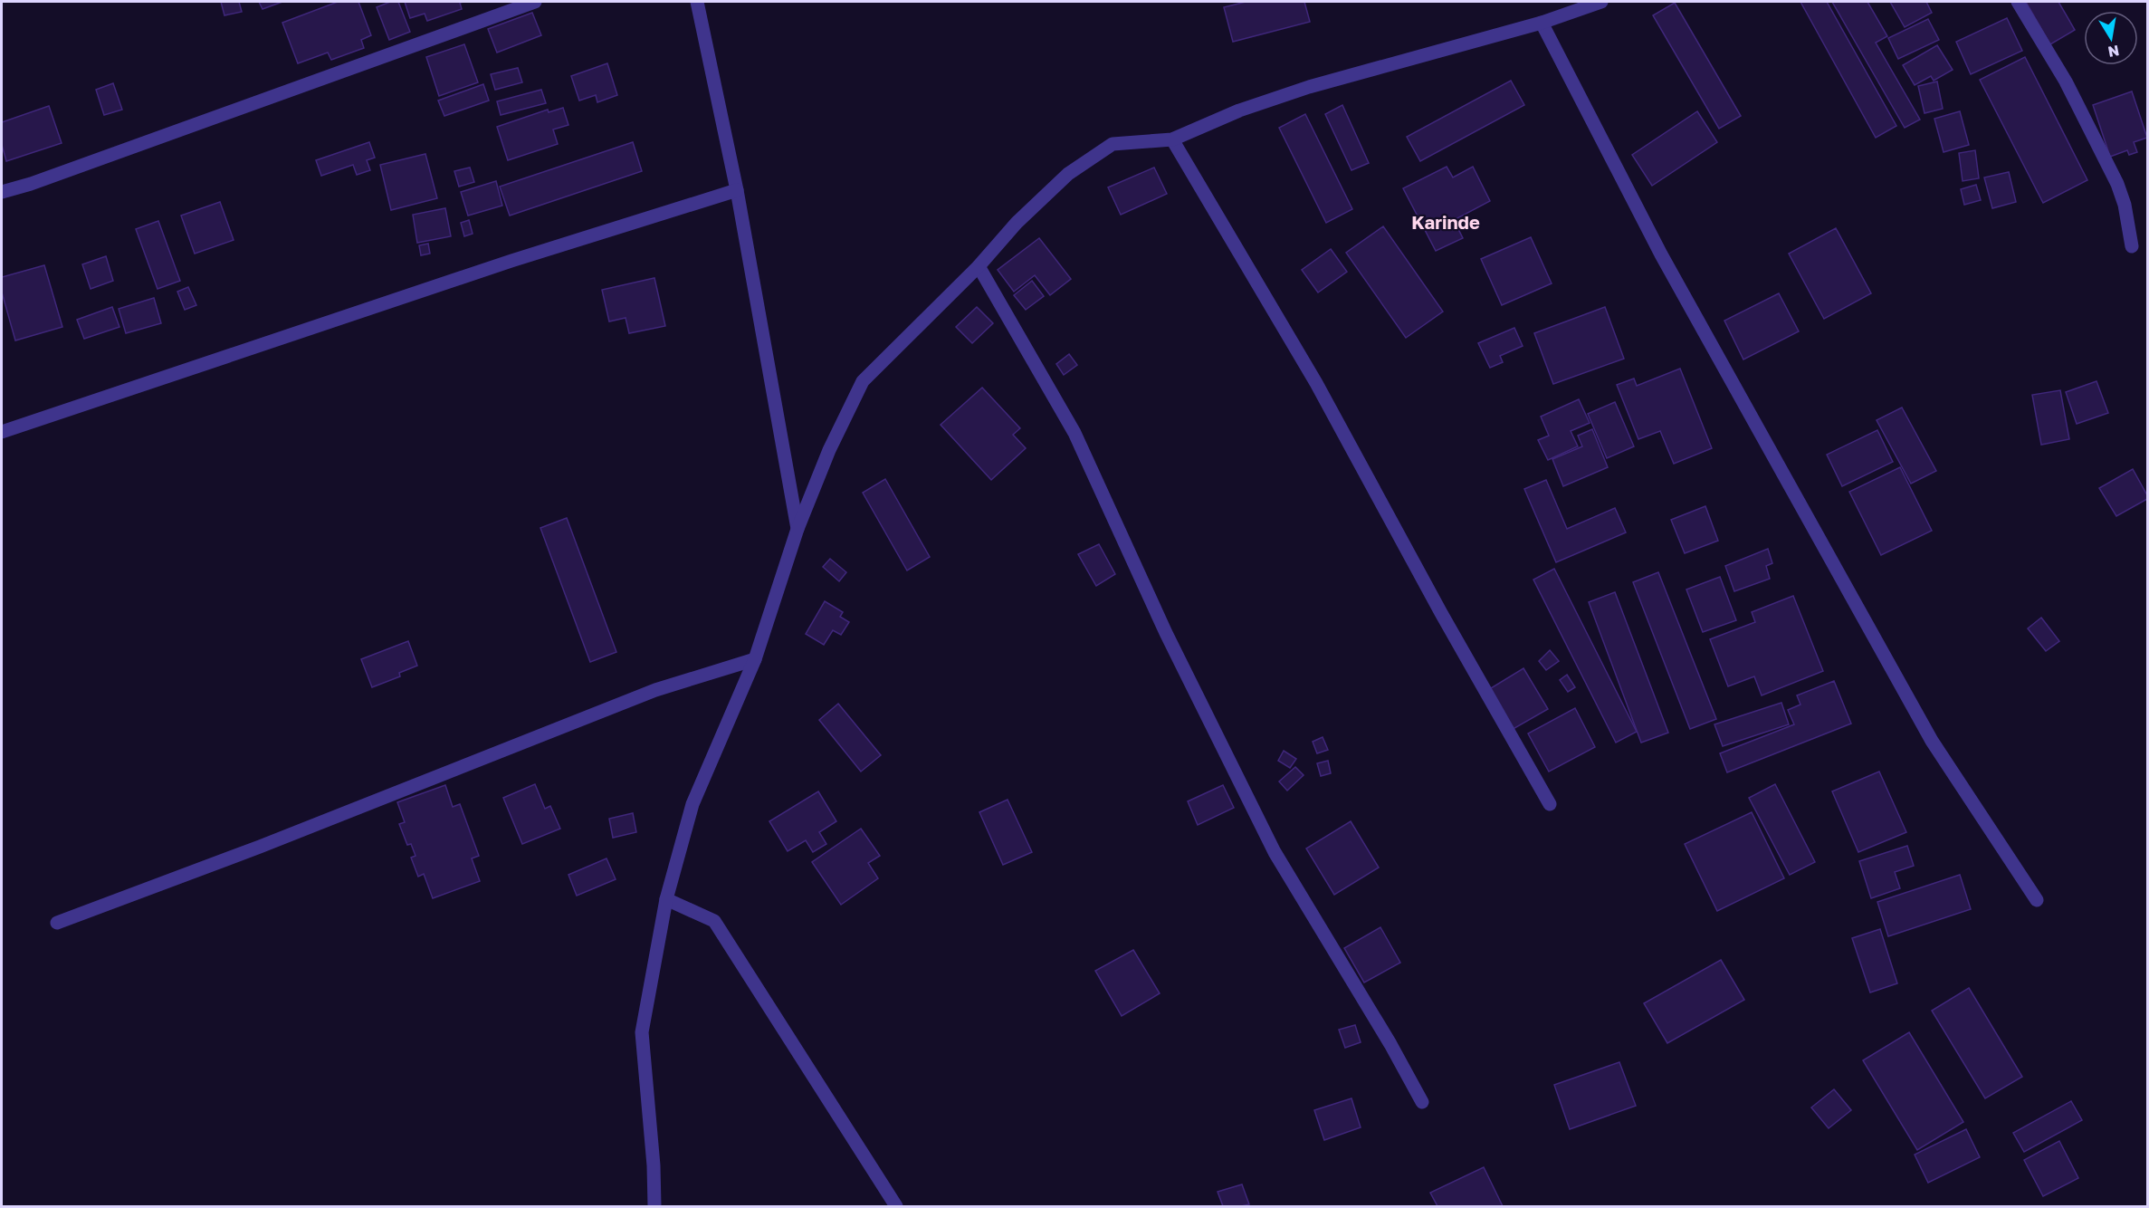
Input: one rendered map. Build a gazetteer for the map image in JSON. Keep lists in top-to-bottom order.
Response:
{
  "districts": ["Karinde"],
  "north": "bottom"
}
